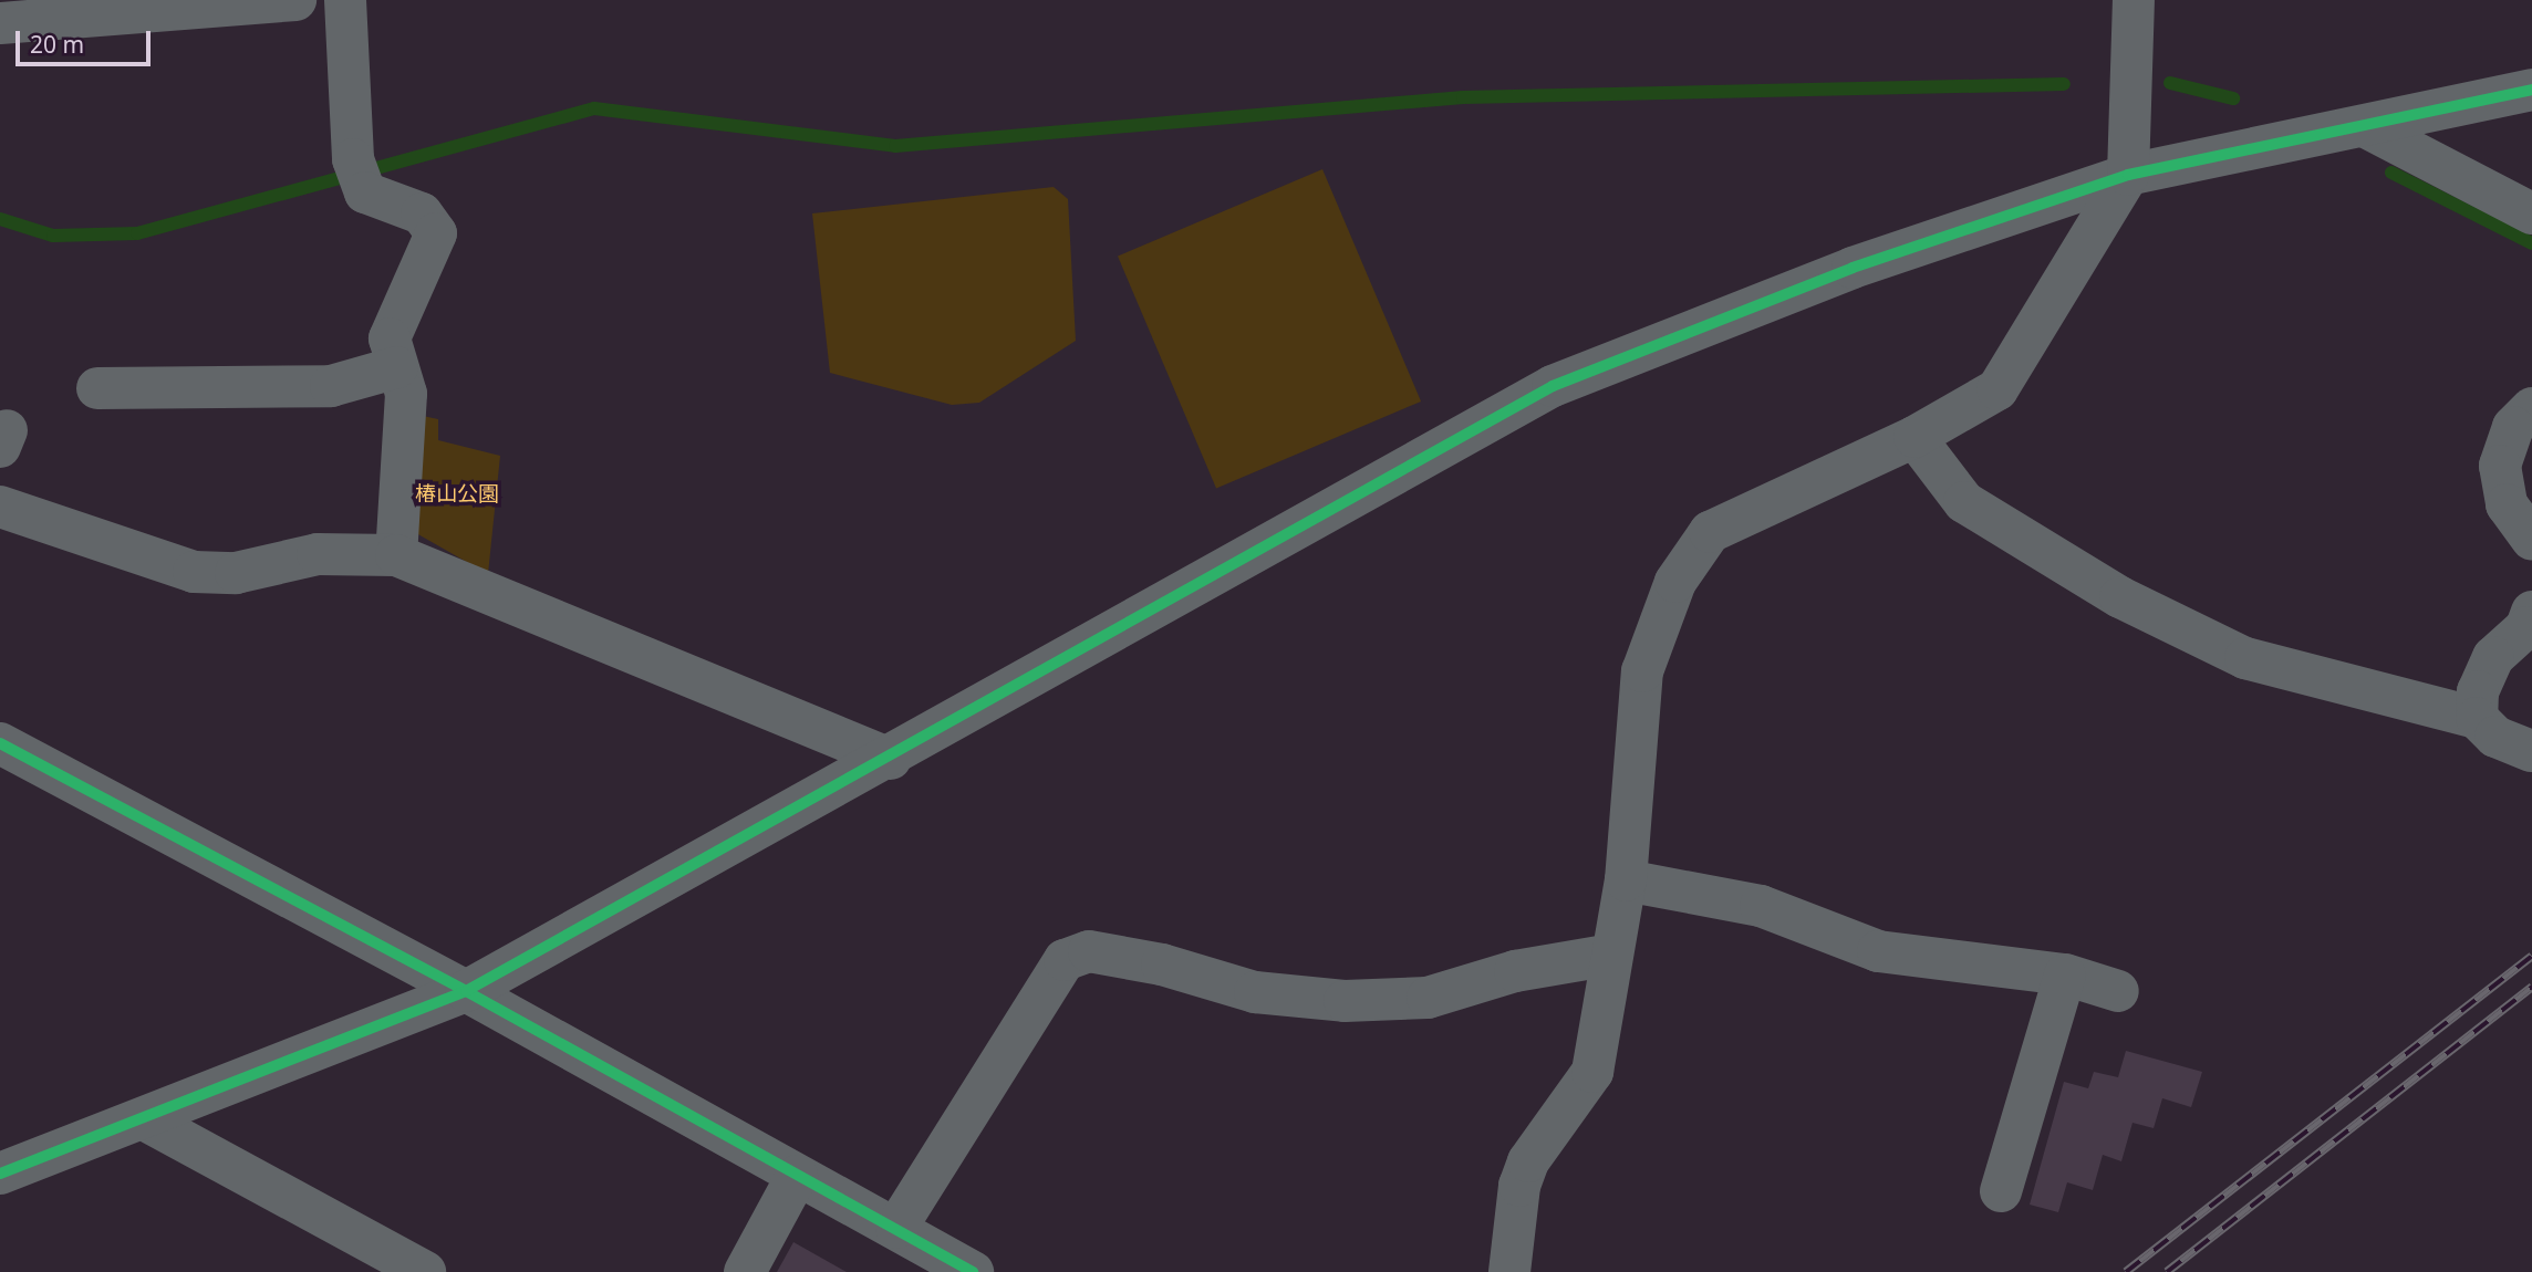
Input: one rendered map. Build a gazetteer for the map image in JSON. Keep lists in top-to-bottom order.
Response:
{
  "parks": ["椿山公園"],
  "scale_bar": "20 m"
}
